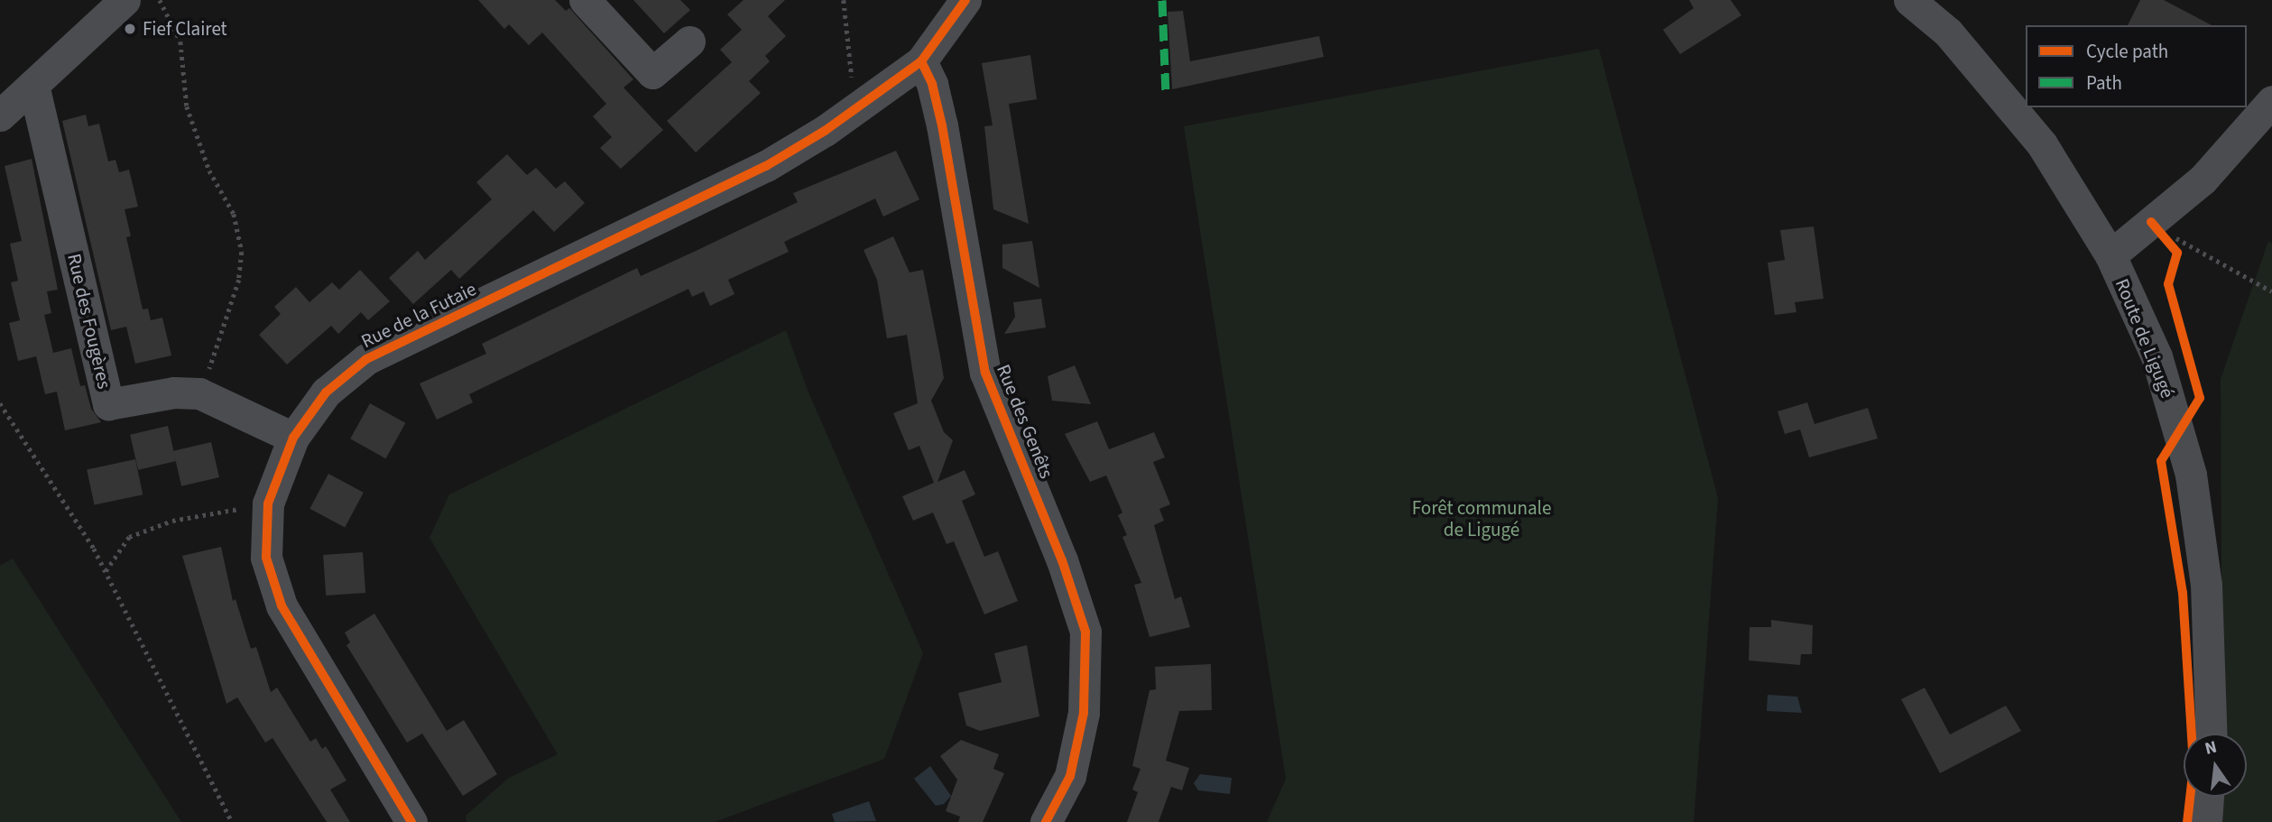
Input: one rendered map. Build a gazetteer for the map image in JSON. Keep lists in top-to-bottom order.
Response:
{
  "streets": {
    "street": [
      "Rue de la Futaie",
      "Rue des Fougères",
      "Route de Ligugé",
      "Rue des Genêts"
    ]
  },
  "crossings": [
    ["Rue de la Futaie", "Rue des Fougères"],
    ["Rue de la Futaie", "Rue des Genêts"]
  ],
  "parks": ["Forêt communale de Ligugé"],
  "places": ["Fief Clairet"],
  "legend": ["Cycle path", "Path"],
  "north": "top"
}
